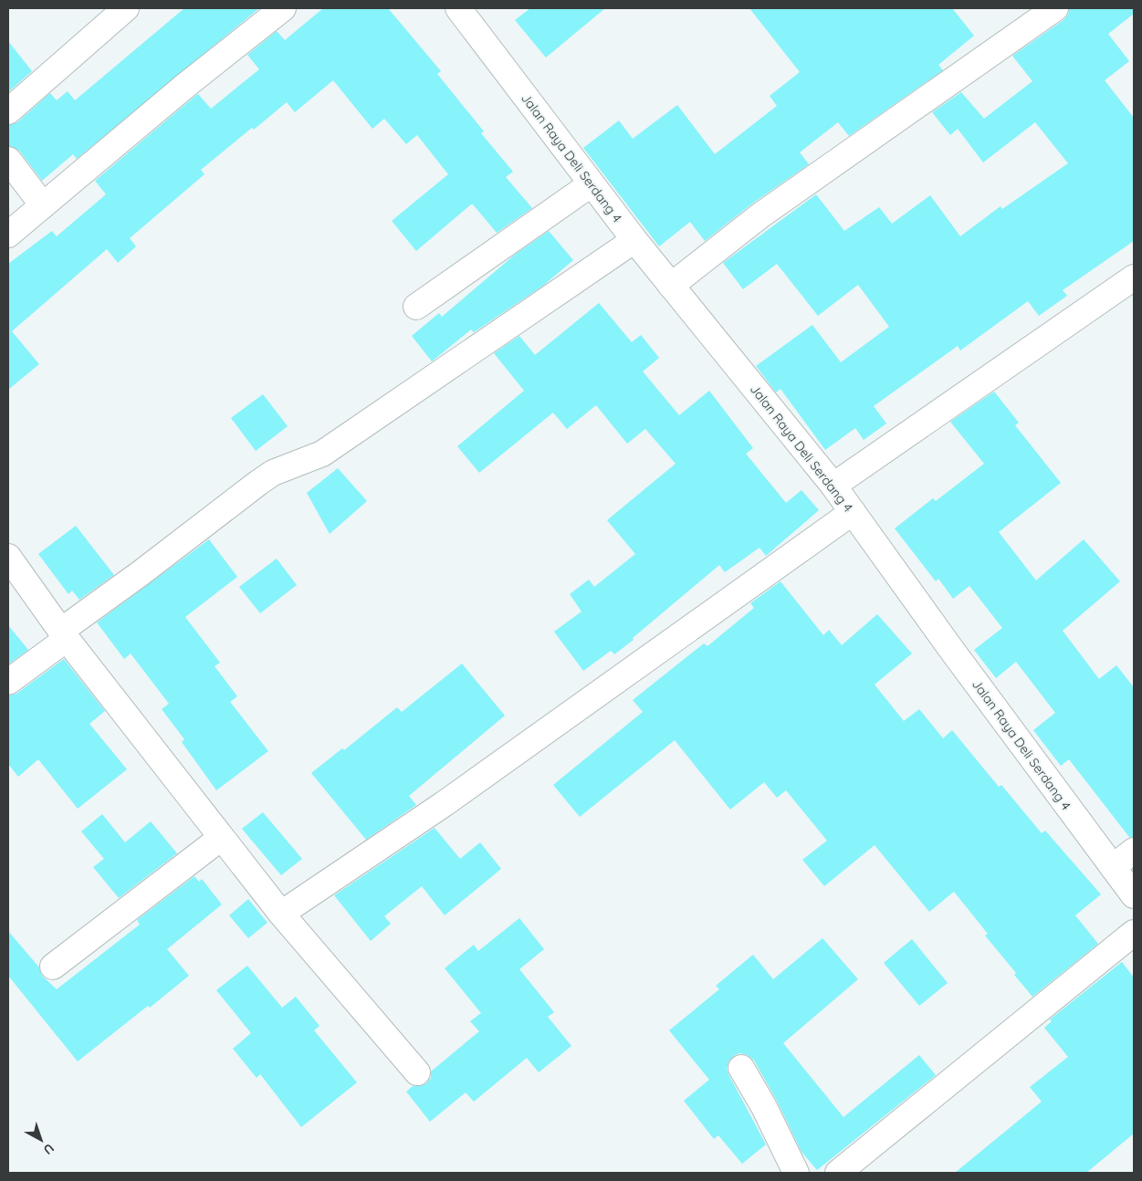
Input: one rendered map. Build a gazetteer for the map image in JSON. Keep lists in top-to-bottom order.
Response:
{
  "streets": {
    "street": ["Jalan Raya Deli Serdang 4"]
  },
  "north": "bottom right"
}
